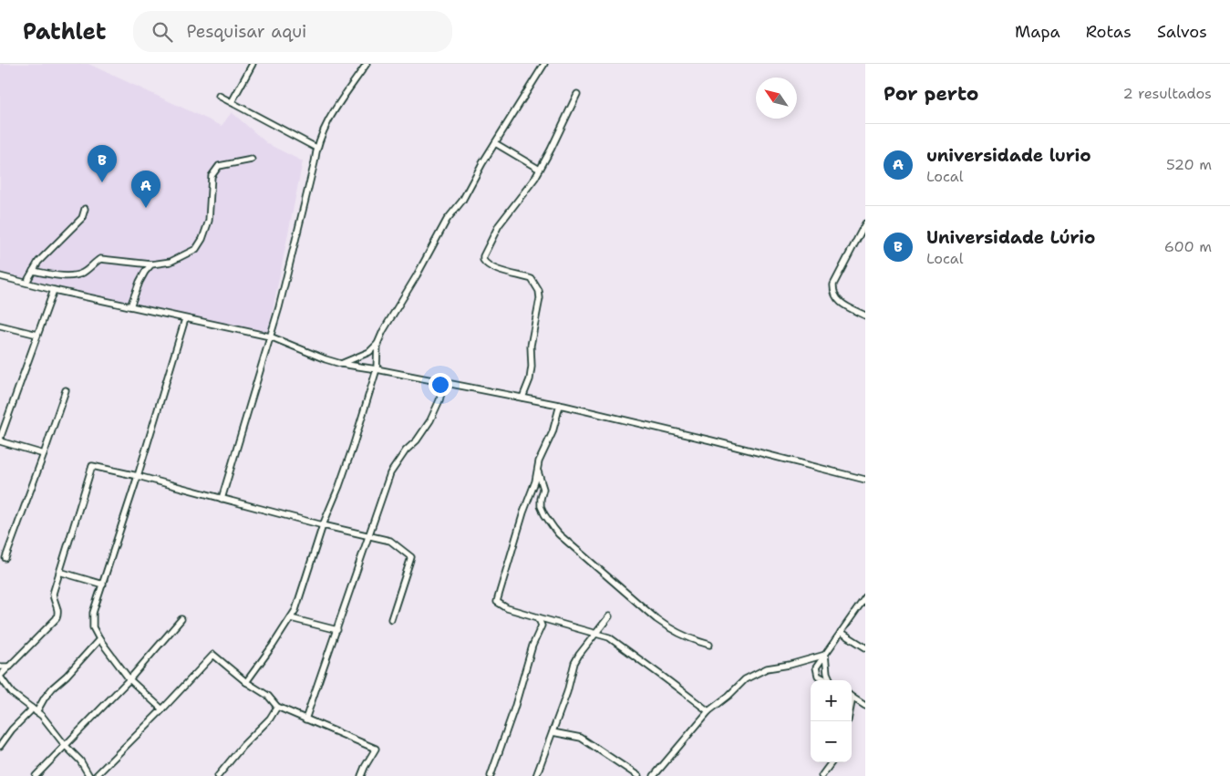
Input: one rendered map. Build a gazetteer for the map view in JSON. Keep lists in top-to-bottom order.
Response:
{
  "north": "top left",
  "page": {
    "header": "Pathlet",
    "search": "Pesquisar aqui",
    "nav": ["Mapa", "Rotas", "Salvos"],
    "heading": ["Por perto", "2 resultados"],
    "list": [
      {
        "mark": "A",
        "name": "universidade lurio",
        "note": "Local",
        "value": "520 m"
      },
      {
        "mark": "B",
        "name": "Universidade Lúrio",
        "note": "Local",
        "value": "600 m"
      }
    ],
    "pins": ["B", "A"],
    "map_buttons": ["+", "−"]
  }
}
